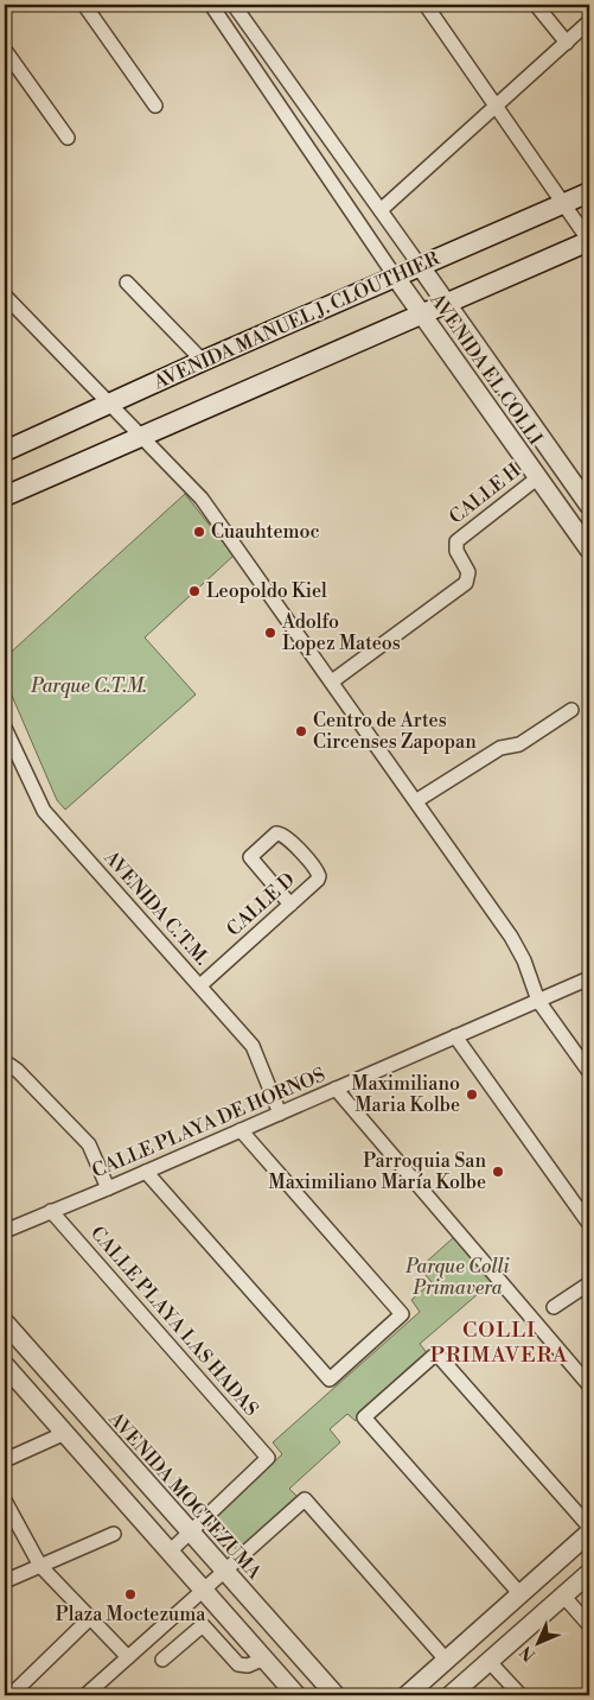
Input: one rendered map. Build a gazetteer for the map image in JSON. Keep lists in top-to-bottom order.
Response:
{
  "streets": {
    "main road": ["AVENIDA MANUEL J. CLOUTHIER"],
    "street": [
      "AVENIDA EL COLLI",
      "CALLE H",
      "CALLE D",
      "AVENIDA C.T.M.",
      "CALLE PLAYA DE HORNOS",
      "CALLE PLAYA LAS HADAS",
      "AVENIDA MOCTEZUMA"
    ]
  },
  "crossings": [
    ["AVENIDA MANUEL J. CLOUTHIER", "AVENIDA EL COLLI"],
    ["AVENIDA EL COLLI", "CALLE H"],
    ["CALLE D", "AVENIDA C.T.M."],
    ["AVENIDA C.T.M.", "CALLE PLAYA DE HORNOS"],
    ["CALLE PLAYA DE HORNOS", "CALLE PLAYA LAS HADAS"],
    ["CALLE PLAYA LAS HADAS", "AVENIDA MOCTEZUMA"]
  ],
  "districts": ["COLLI PRIMAVERA"],
  "parks": ["Parque C.T.M.", "Parque Colli Primavera"],
  "places": [
    "Cuauhtemoc",
    "Leopoldo Kiel",
    "Adolfo Lopez Mateos",
    "Centro de Artes Circenses Zapopan",
    "Maximiliano Maria Kolbe",
    "Parroquia San Maximiliano María Kolbe",
    "Plaza Moctezuma"
  ],
  "north": "bottom left"
}
